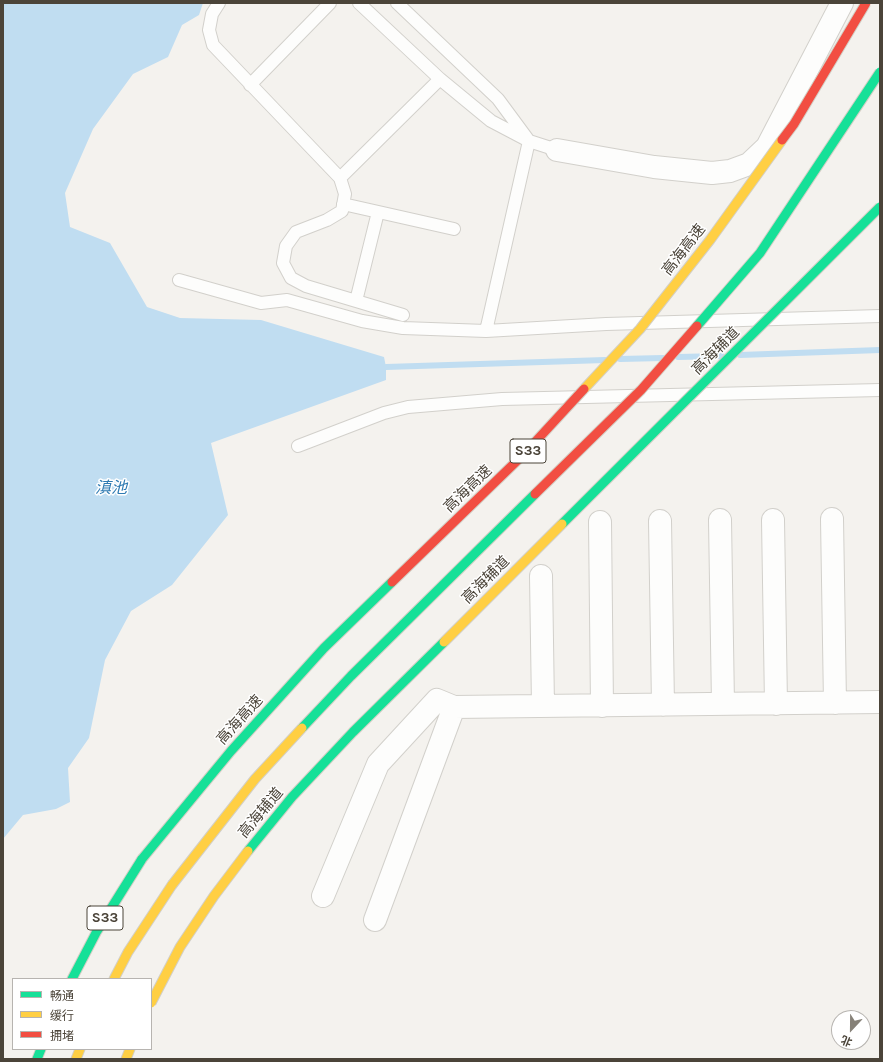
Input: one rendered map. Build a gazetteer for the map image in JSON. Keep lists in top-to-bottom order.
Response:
{
  "streets": {
    "main road": ["高海高速", "高海辅道", "S33"]
  },
  "water": ["滇池"],
  "legend": ["畅通", "缓行", "拥堵"],
  "north": "bottom"
}
